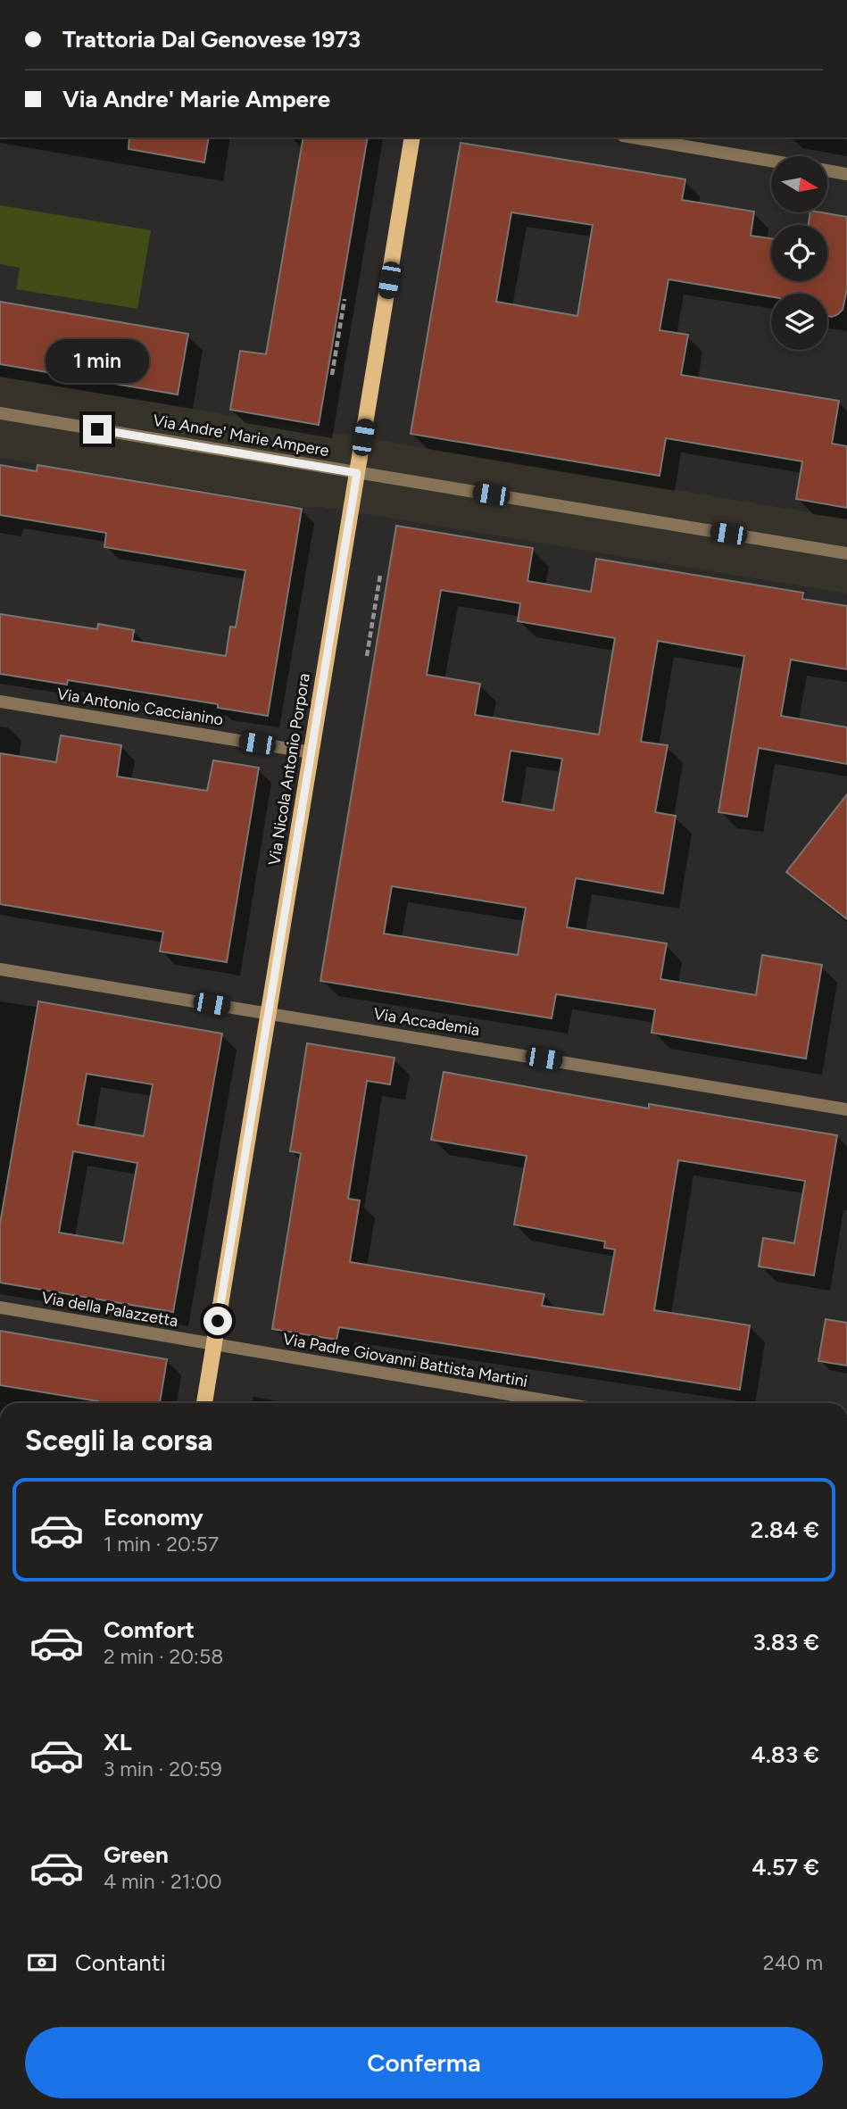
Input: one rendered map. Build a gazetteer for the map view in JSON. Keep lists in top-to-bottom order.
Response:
{
  "streets": {
    "main road": ["Via Nicola Antonio Porpora"],
    "street": [
      "Via Andre' Marie Ampere",
      "Via Antonio Caccianino",
      "Via Accademia",
      "Via della Palazzetta",
      "Via Padre Giovanni Battista Martini"
    ]
  },
  "crossings": [
    ["Via Andre' Marie Ampere", "Via Nicola Antonio Porpora"],
    ["Via Antonio Caccianino", "Via Nicola Antonio Porpora"],
    ["Via Nicola Antonio Porpora", "Via Accademia"],
    ["Via Nicola Antonio Porpora", "Via della Palazzetta"],
    ["Via Nicola Antonio Porpora", "Via Padre Giovanni Battista Martini"],
    ["Via della Palazzetta", "Via Padre Giovanni Battista Martini"]
  ],
  "north": "right",
  "page": {
    "banner": ["Trattoria Dal Genovese 1973", "Via Andre' Marie Ampere"],
    "bubble": "1 min",
    "heading": "Scegli la corsa",
    "list": [
      {
        "name": "Economy",
        "note": "1 min · 20:57",
        "value": "2.84 €"
      },
      {
        "name": "Comfort",
        "note": "2 min · 20:58",
        "value": "3.83 €"
      },
      {
        "name": "XL",
        "note": "3 min · 20:59",
        "value": "4.83 €"
      },
      {
        "name": "Green",
        "note": "4 min · 21:00",
        "value": "4.57 €"
      }
    ],
    "pay": ["Contanti", "240 m"],
    "buttons": "Conferma"
  }
}
